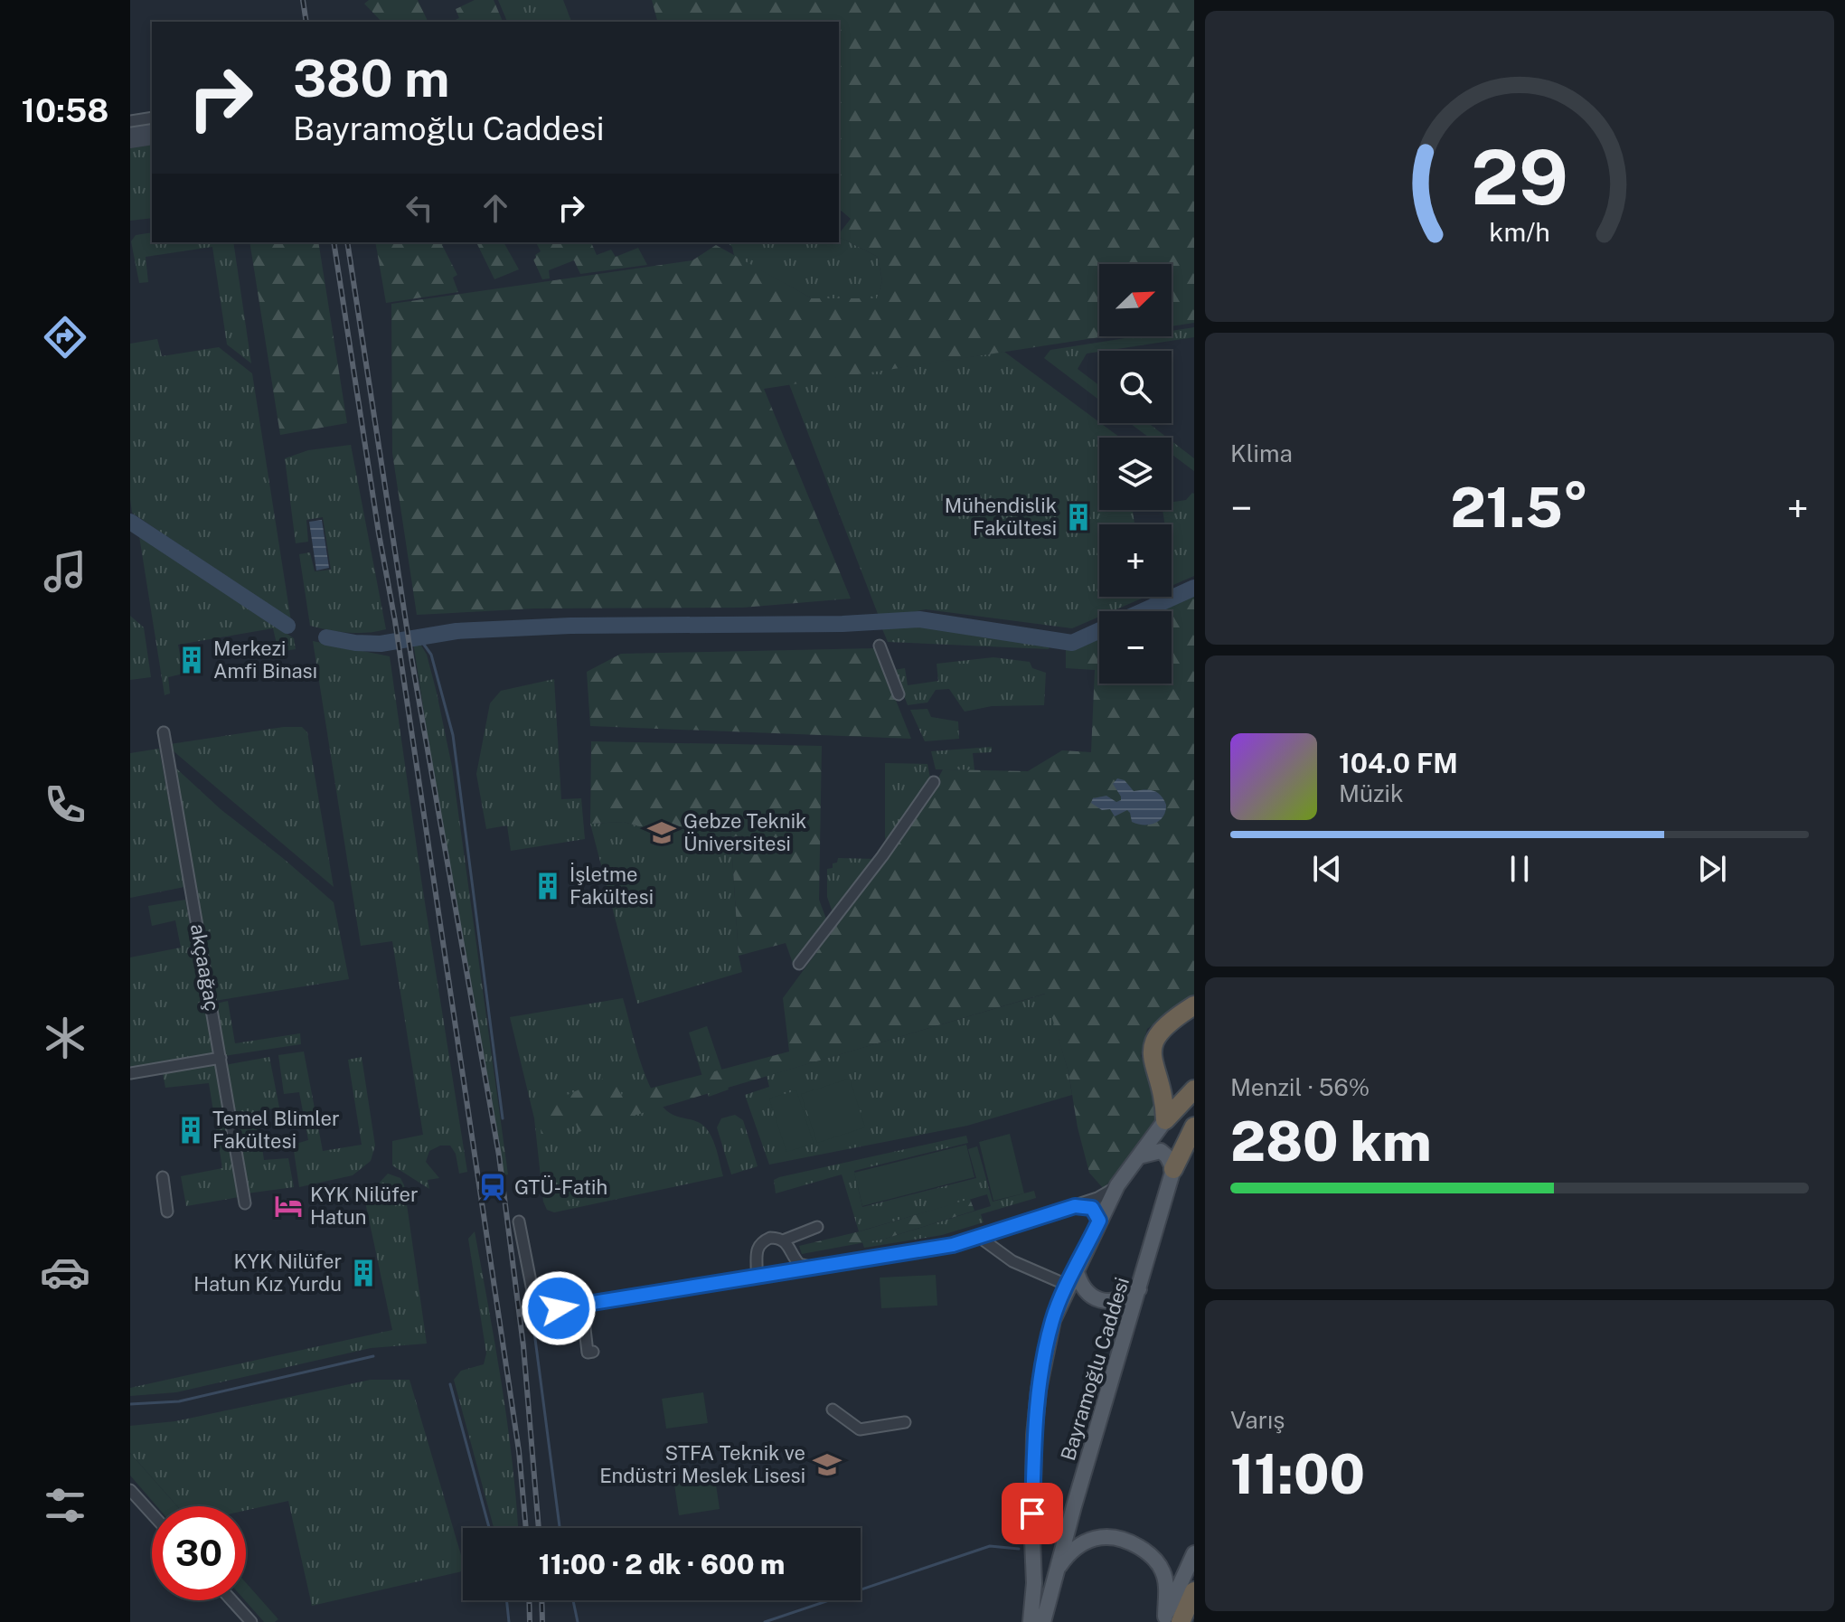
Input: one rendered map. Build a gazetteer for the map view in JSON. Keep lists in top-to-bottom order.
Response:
{
  "streets": {
    "main road": ["Bayramoğlu Caddesi"],
    "street": ["akçaağaç"]
  },
  "places": {
    "building": [
      "Mühendislik Fakültesi",
      "Merkezi Amfi Binası",
      "İşletme Fakültesi",
      "Temel Blimler Fakültesi",
      "KYK Nilüfer Hatun Kız Yurdu"
    ],
    "school or university": ["Gebze Teknik Üniversitesi", "STFA Teknik ve Endüstri Meslek Lisesi"],
    "station": ["GTÜ-Fatih"],
    "hotel": ["KYK Nilüfer Hatun"]
  },
  "north": "top right",
  "page": {
    "tabs": "10:58",
    "turn": ["380 m", "Bayramoğlu Caddesi"],
    "map_buttons": ["+", "−"],
    "tile": [
      "Klima",
      ["Menzil · 56%", "280 km"],
      ["Varış", "11:00"]
    ],
    "heat": ["−", "21.5°", "+"],
    "song": ["104.0 FM", "Müzik"],
    "limit": "30",
    "trip": "11:00 · 2 dk · 600 m",
    "gauge": ["29", "km/h"]
  }
}
